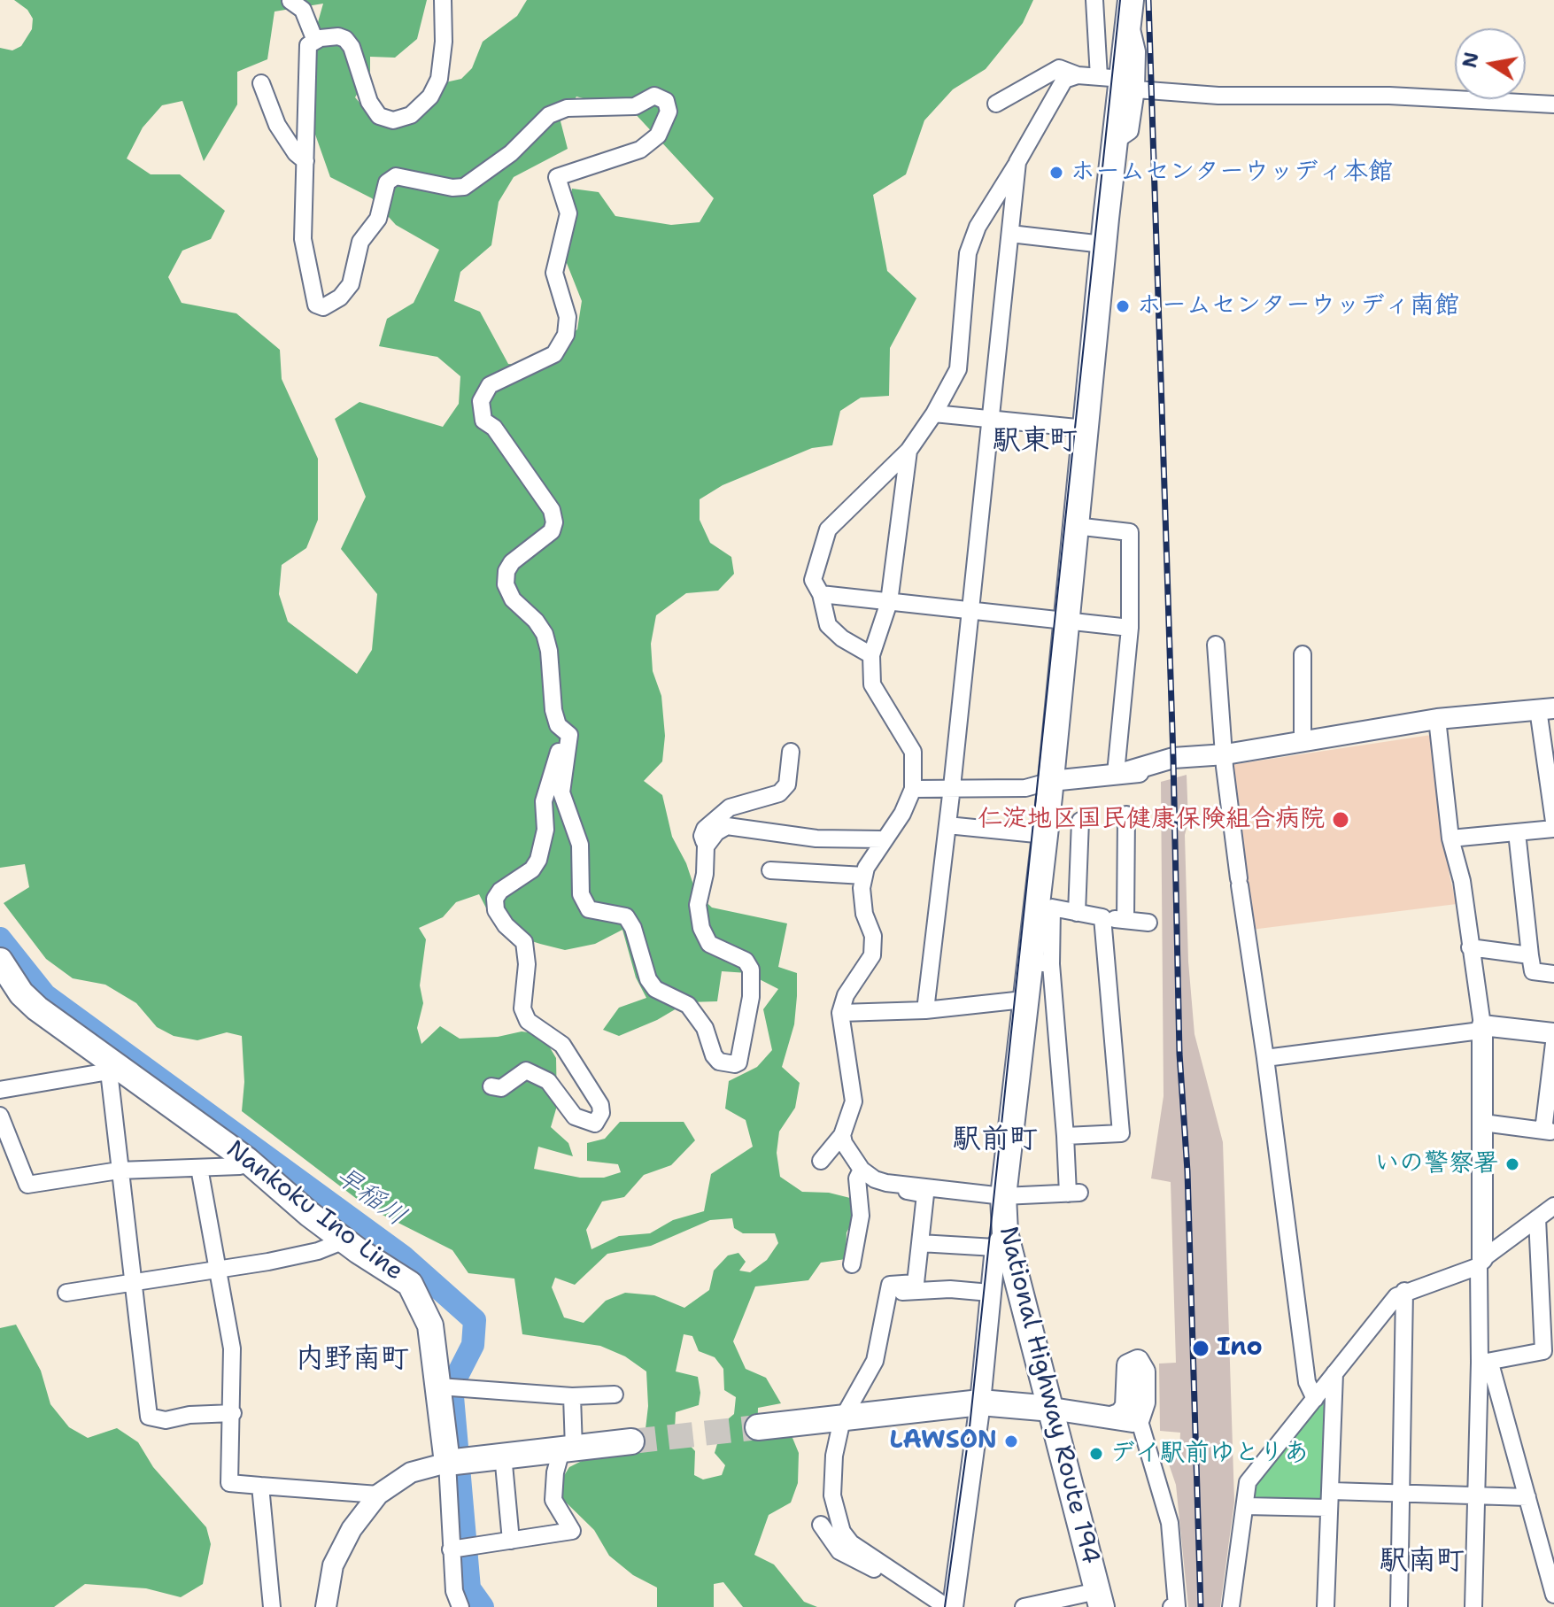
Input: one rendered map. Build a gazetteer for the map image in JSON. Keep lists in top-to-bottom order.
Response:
{
  "streets": {
    "main road": ["Nankoku Ino Line", "National Highway Route 194"]
  },
  "districts": [
    "駅東町",
    "駅前町",
    "内野南町",
    "駅南町"
  ],
  "water": ["早稲川"],
  "places": [
    "ホームセンターウッディ本館",
    "ホームセンターウッディ南館",
    "仁淀地区国民健康保険組合病院",
    "いの警察署",
    "Ino",
    "LAWSON",
    "デイ駅前ゆとりあ"
  ],
  "north": "left"
}
